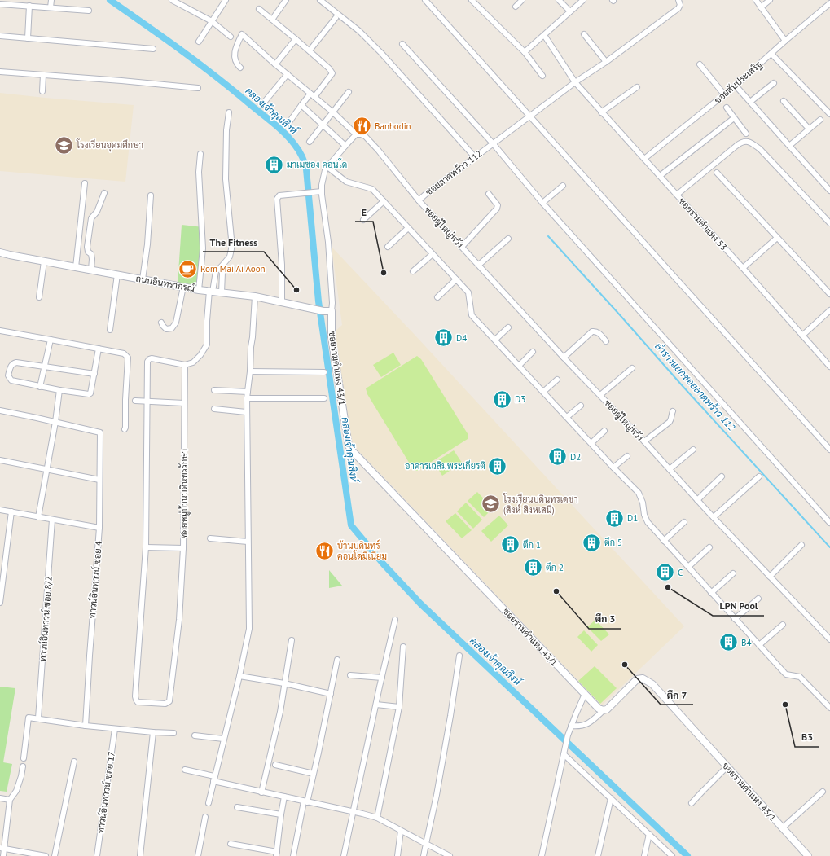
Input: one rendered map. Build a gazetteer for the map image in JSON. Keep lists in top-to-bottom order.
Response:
{
  "streets": {
    "street": [
      "ซอยสันประเสริฐ",
      "ซอยลาดพร้าว 112",
      "ซอยรามคำแหง 53",
      "ซอยผู้ใหญ่หวัง",
      "ถนนอินทราภรณ์",
      "ซอยรามคำแหง 43/1",
      "ซอยหมู่บ้านบดินทรรักษา",
      "ทาวน์อินทาวน์ ซอย 4",
      "ทาวน์อินทาวน์ ซอย 8/2",
      "ทาวน์อินทาวน์ ซอย 17"
    ]
  },
  "crossings": [
    ["ซอยสันประเสริฐ", "ซอยรามคำแหง 53"],
    ["ซอยลาดพร้าว 112", "ซอยรามคำแหง 53"],
    ["ซอยลาดพร้าว 112", "ซอยผู้ใหญ่หวัง"],
    ["ถนนอินทราภรณ์", "ซอยรามคำแหง 43/1"]
  ],
  "water": ["คลองเจ้าคุณสิงห์", "ลำรางแยกซอยลาดพร้าว 112"],
  "places": {
    "restaurant": ["Banbodin", "บ้านบดินทร์ คอนโดมิเนียม"],
    "school or university": ["โรงเรียนอุดมศึกษา", "โรงเรียนบดินทรเดชา (สิงห์ สิงหเสนี)"],
    "building": [
      "มาเมซอง คอนโด",
      "D4",
      "D3",
      "D2",
      "อาคารเฉลิมพระเกียรติ",
      "D1",
      "ตึก 5",
      "ตึก 1",
      "ตึก 2",
      "C",
      "B4"
    ],
    "cafe": ["Rom Mai Ai Aoon"],
    "other": [
      "E",
      "The Fitness",
      "LPN Pool",
      "ตึก 3",
      "ตึก 7",
      "B3"
    ]
  }
}
